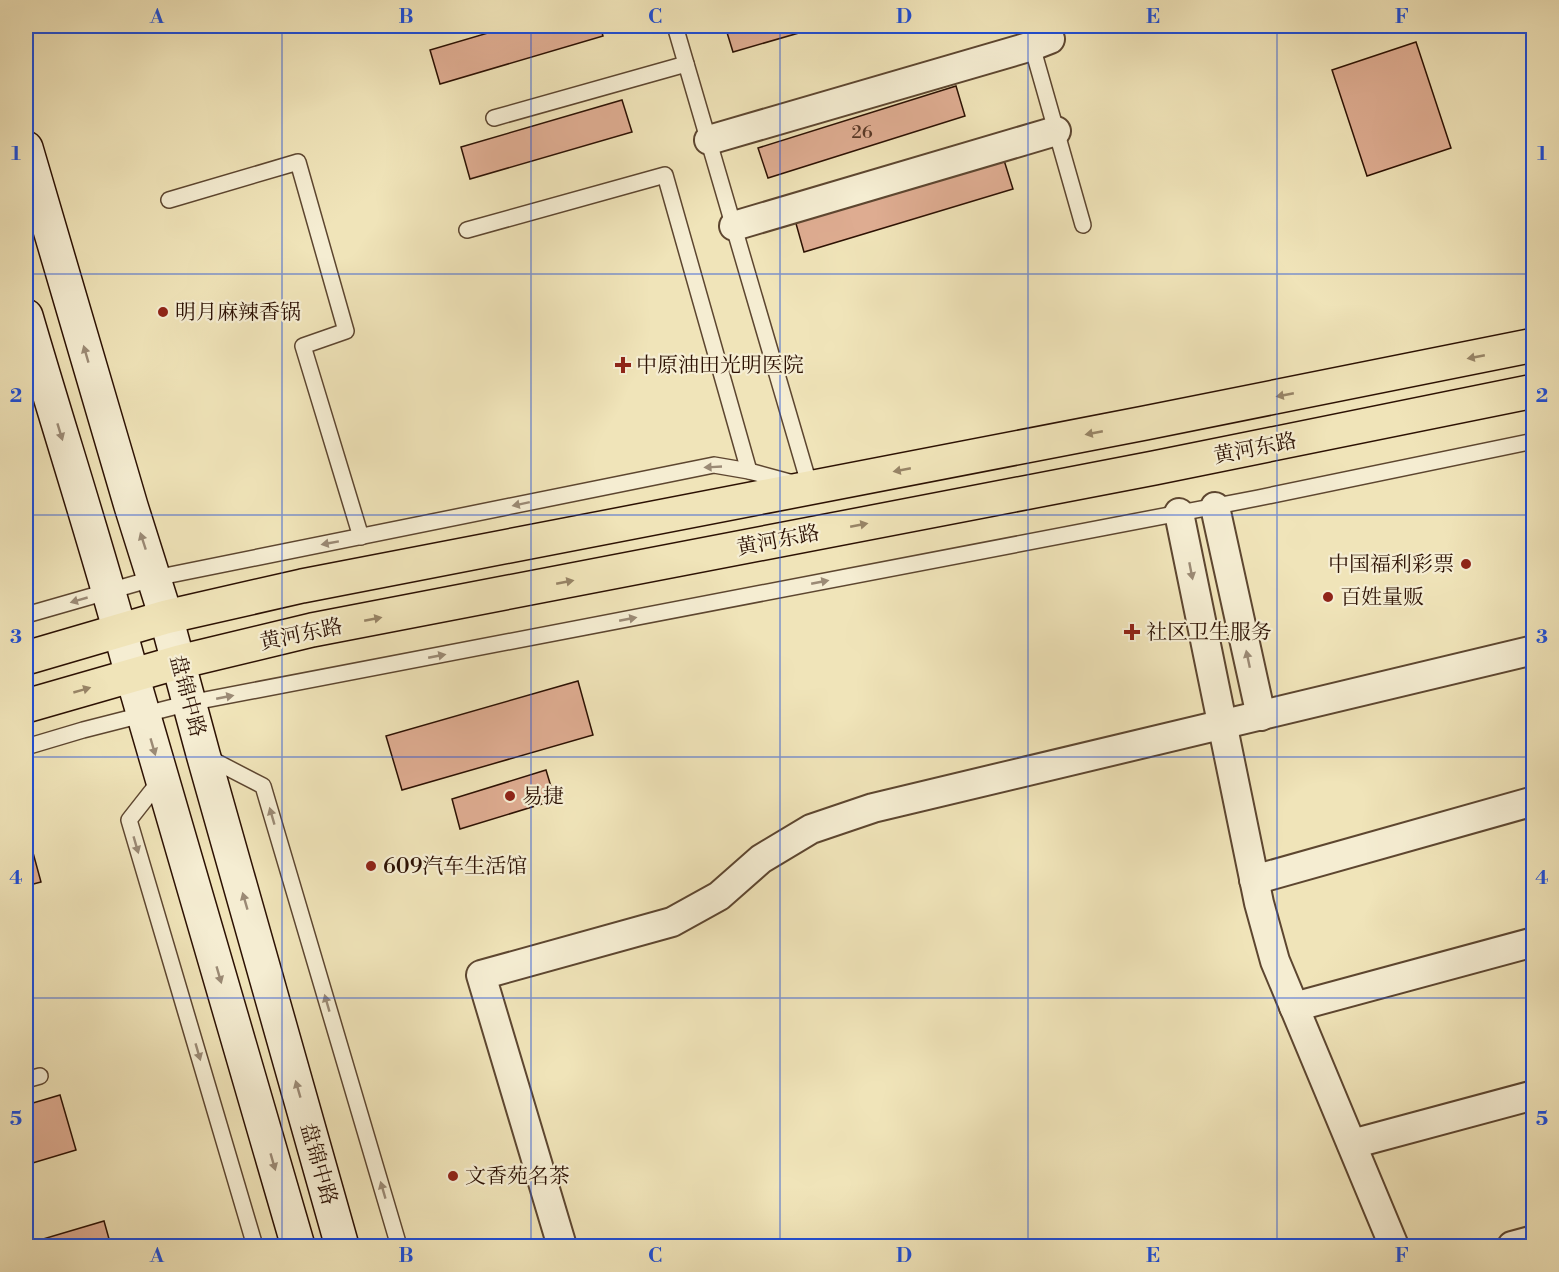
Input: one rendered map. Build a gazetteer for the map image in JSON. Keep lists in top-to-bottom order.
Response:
{
  "streets": {
    "main road": ["黄河东路"],
    "street": ["盘锦中路"]
  },
  "crossings": [
    ["黄河东路", "盘锦中路"]
  ],
  "places": {
    "other": [
      "明月麻辣香锅",
      "中国福利彩票",
      "百姓量贩",
      "易捷",
      "609汽车生活馆",
      "文香苑名茶"
    ],
    "health": ["中原油田光明医院", "社区卫生服务"]
  },
  "house_numbers": ["26"],
  "grid": {
    "columns": [
      "A",
      "B",
      "C",
      "D",
      "E",
      "F"
    ],
    "rows": [
      "1",
      "2",
      "3",
      "4",
      "5"
    ]
  }
}
